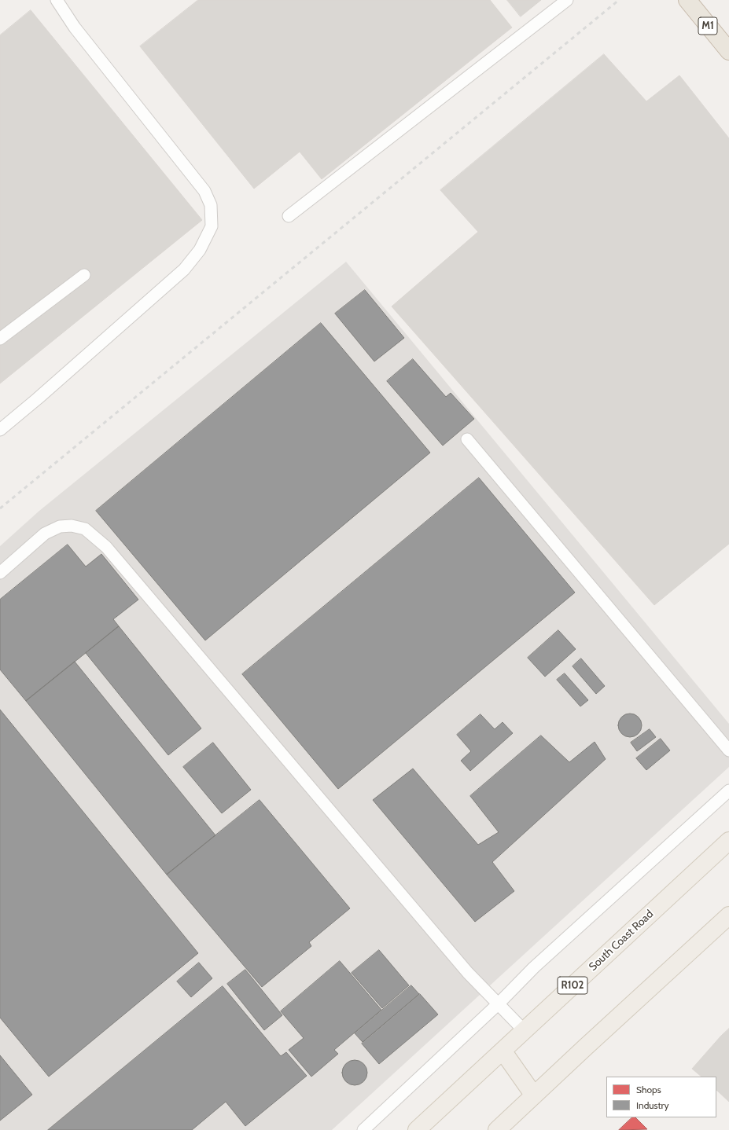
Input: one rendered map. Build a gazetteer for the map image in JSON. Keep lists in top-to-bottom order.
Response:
{
  "streets": {
    "highway": ["M1"],
    "main road": ["South Coast Road", "R102"]
  },
  "legend": ["Shops", "Industry"]
}
